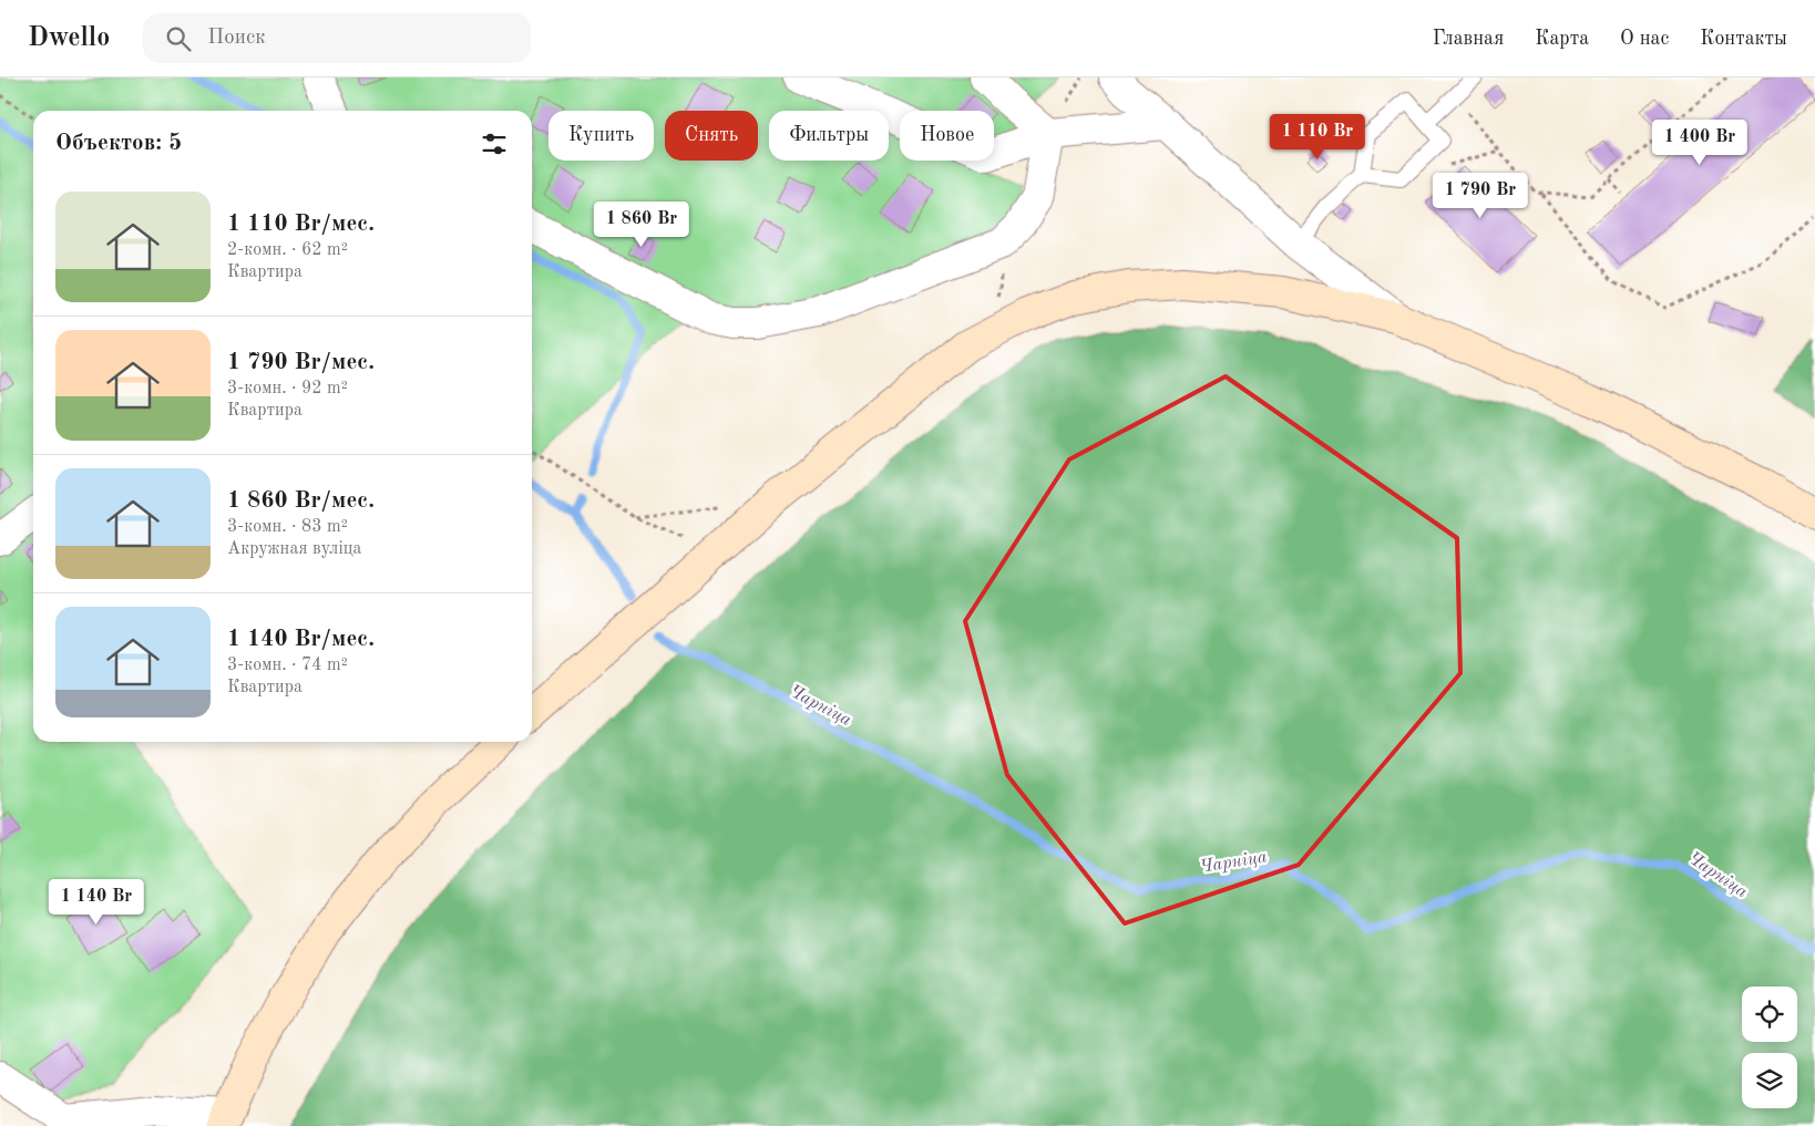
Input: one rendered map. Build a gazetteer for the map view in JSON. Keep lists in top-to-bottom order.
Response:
{
  "water": ["Чарніца"],
  "page": {
    "header": "Dwello",
    "search": "Поиск",
    "nav": [
      "Главная",
      "Карта",
      "О нас",
      "Контакты"
    ],
    "chip": [
      "Купить",
      "Снять",
      "Фильтры",
      "Новое"
    ],
    "heading": "Объектов: 5",
    "price": [
      "1 110 Br",
      "1 400 Br",
      "1 790 Br",
      "1 860 Br",
      "1 140 Br"
    ],
    "list": [
      {
        "name": "1 110 Br/мес.",
        "note": "2-комн. · 62 m² · Квартира"
      },
      {
        "name": "1 790 Br/мес.",
        "note": "3-комн. · 92 m² · Квартира"
      },
      {
        "name": "1 860 Br/мес.",
        "note": "3-комн. · 83 m² · Акружная вуліца"
      },
      {
        "name": "1 140 Br/мес.",
        "note": "3-комн. · 74 m² · Квартира"
      }
    ]
  }
}
